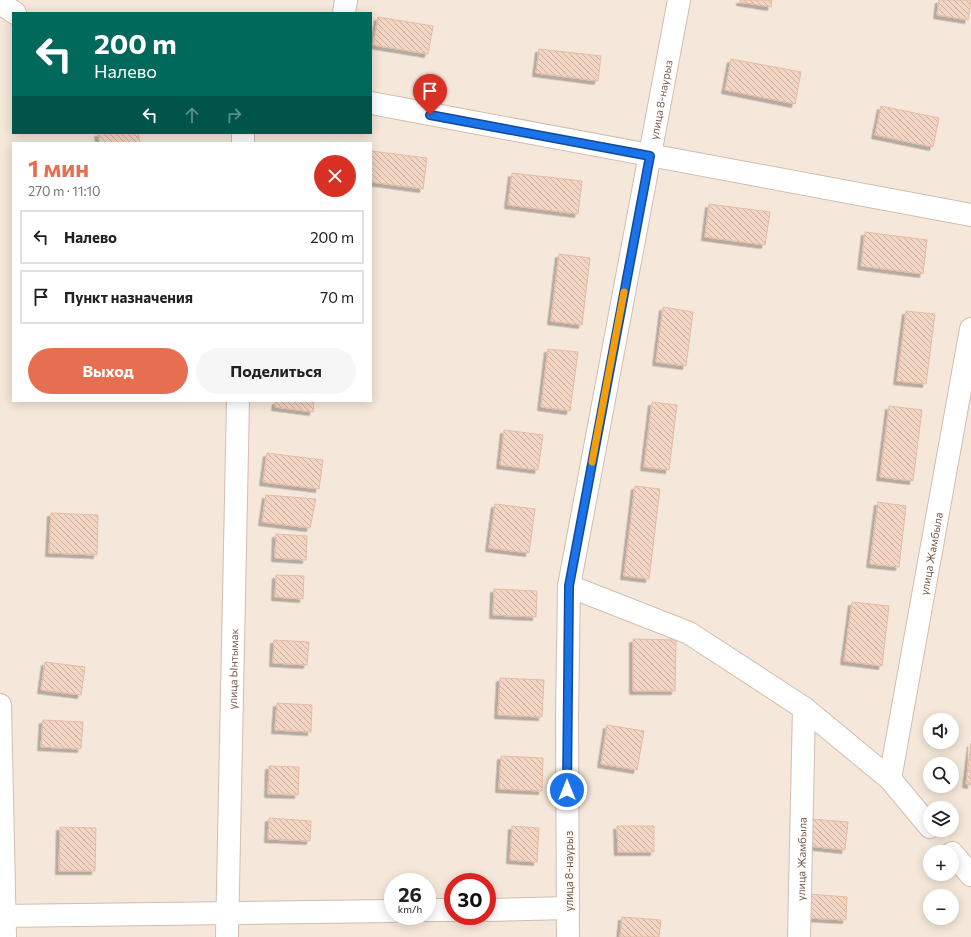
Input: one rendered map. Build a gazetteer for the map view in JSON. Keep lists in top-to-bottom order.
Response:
{
  "streets": {
    "street": ["улица 8-наурыз", "улица Жамбыла", "улица Ынтымак"]
  },
  "page": {
    "turn": ["200 m", "Налево"],
    "heading": ["1 мин", "270 m · 11:10"],
    "list": [
      {
        "name": "Налево",
        "value": "200 m"
      },
      {
        "name": "Пункт назначения",
        "value": "70 m"
      }
    ],
    "buttons": ["Выход", "Поделиться"],
    "map_buttons": ["+", "−"],
    "speed": "26 km/h",
    "limit": "30"
  }
}
